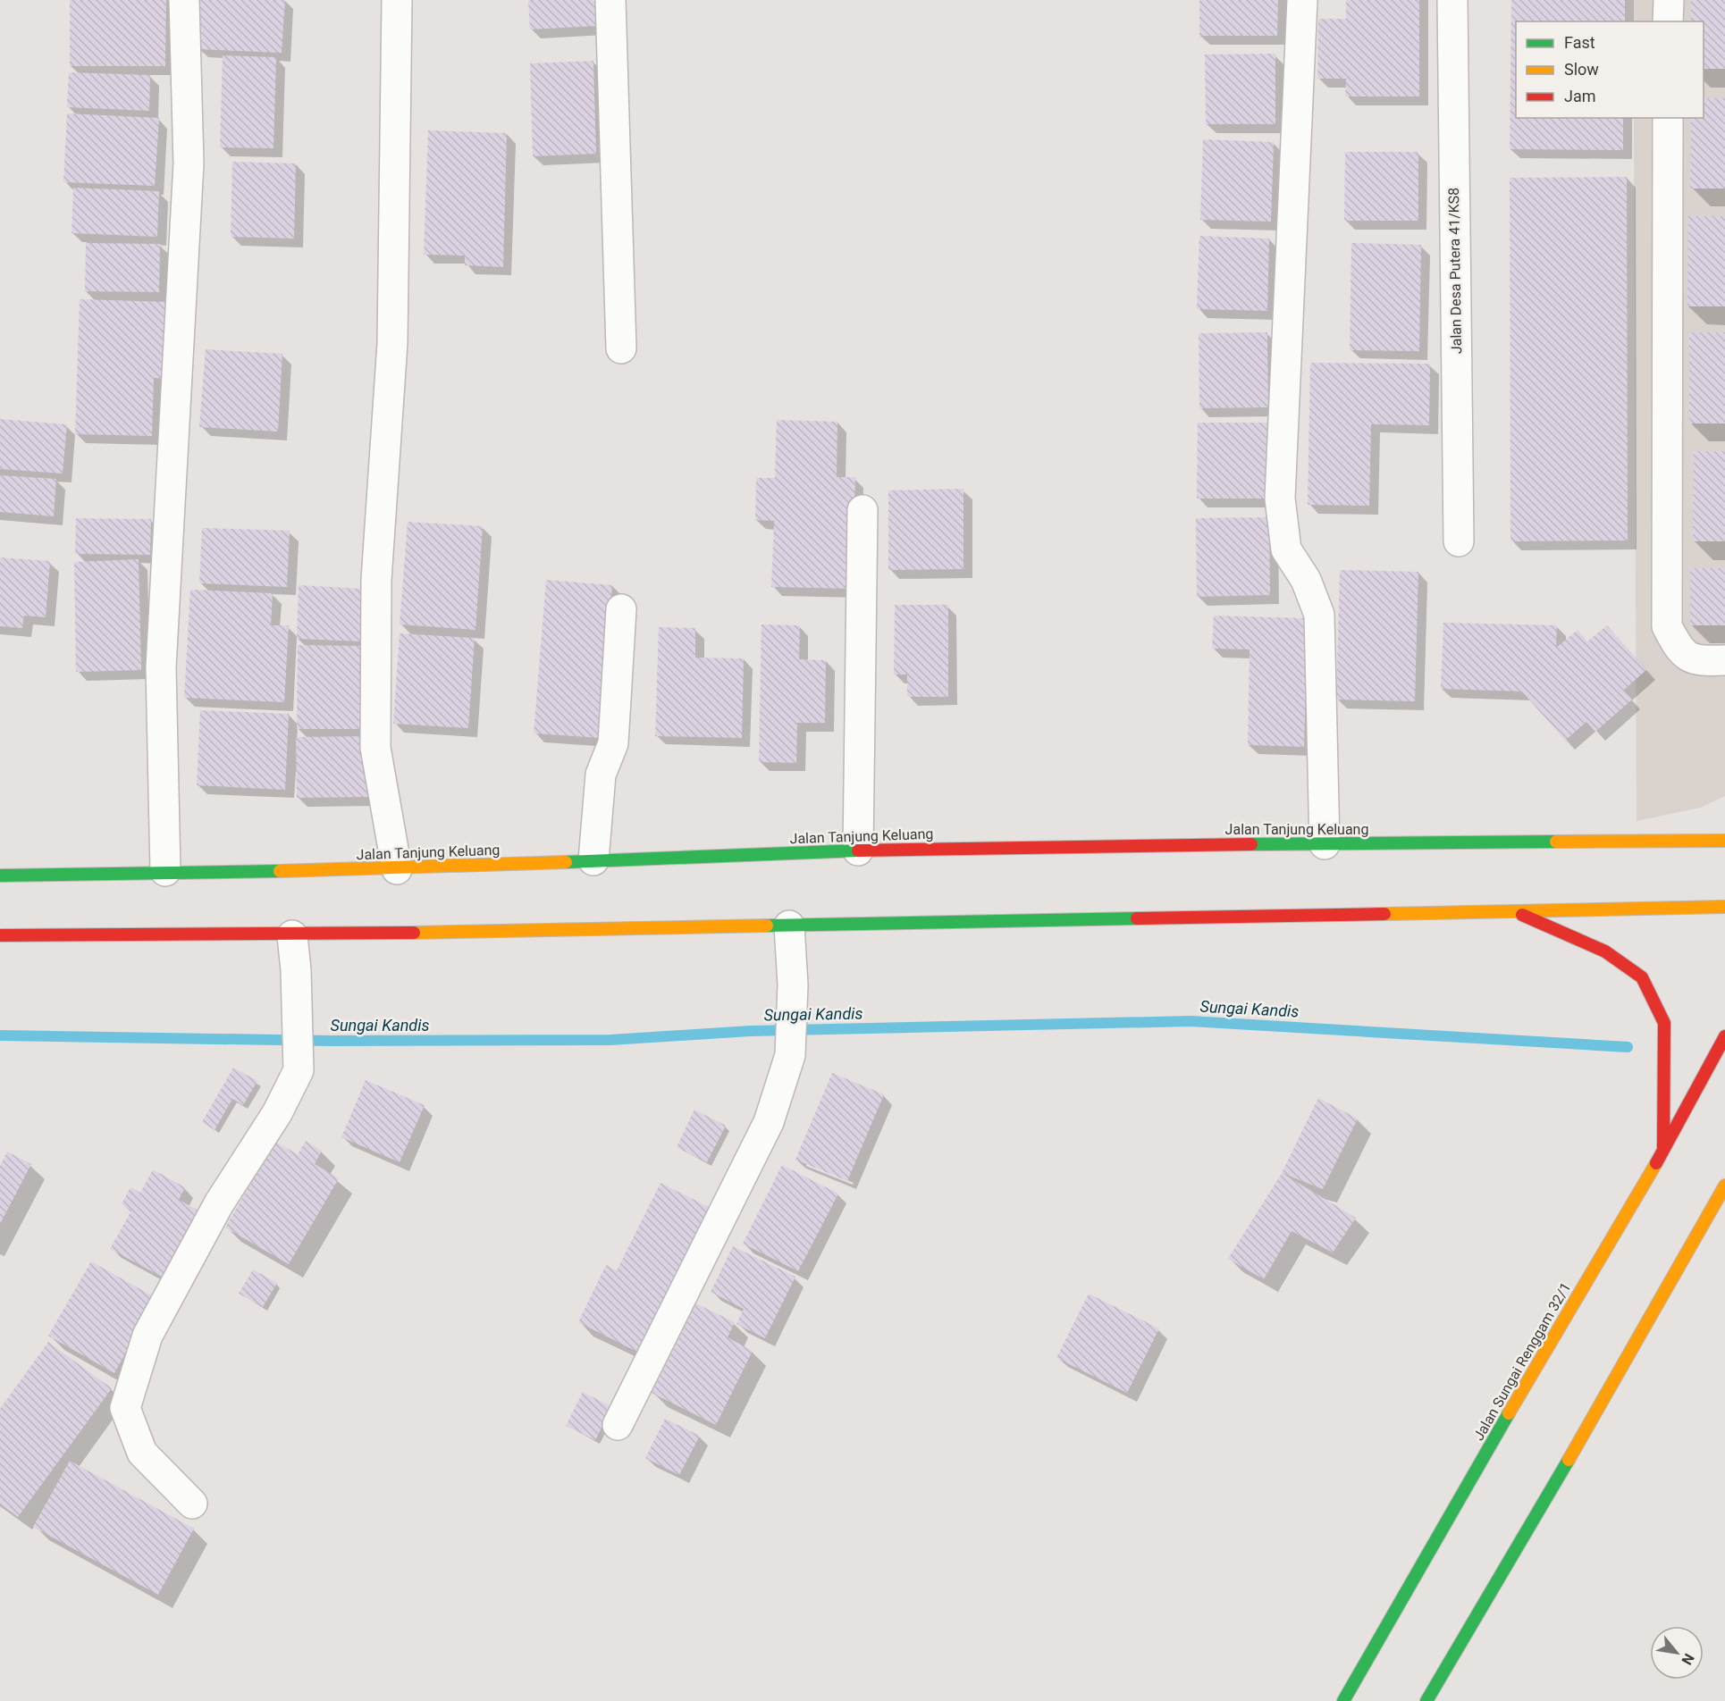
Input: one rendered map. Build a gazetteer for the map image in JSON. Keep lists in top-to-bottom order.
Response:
{
  "streets": {
    "main road": ["Jalan Tanjung Keluang", "Jalan Sungai Renggam 32/1"],
    "street": ["Jalan Desa Putera 41/KS8"]
  },
  "water": ["Sungai Kandis"],
  "legend": ["Fast", "Slow", "Jam"],
  "north": "bottom right"
}
